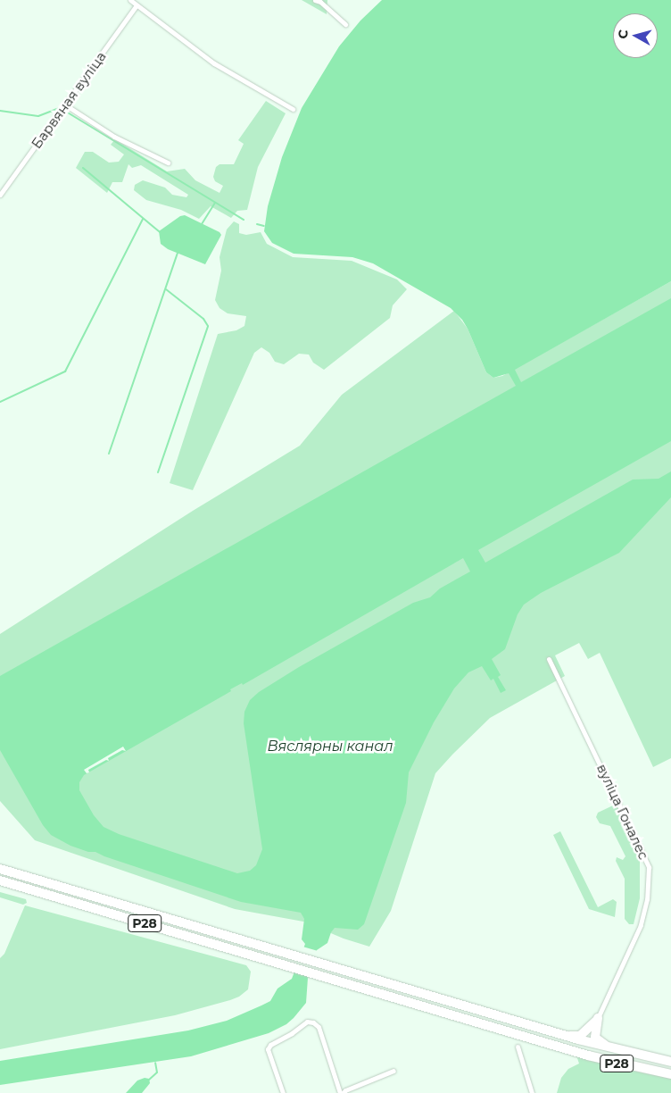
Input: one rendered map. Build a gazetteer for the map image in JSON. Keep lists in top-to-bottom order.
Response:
{
  "streets": {
    "highway": ["Р28"],
    "street": ["Барвяная вуліца", "вуліца Гоналес"]
  },
  "water": ["Вяслярны канал"],
  "north": "left"
}
